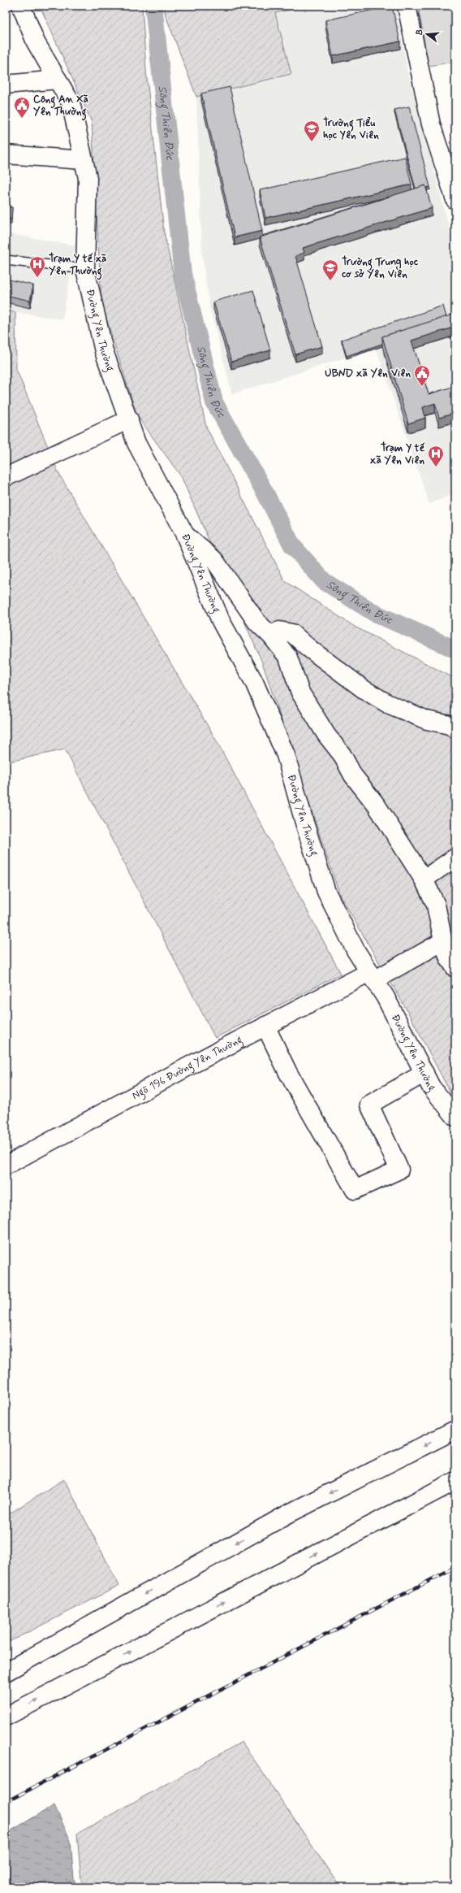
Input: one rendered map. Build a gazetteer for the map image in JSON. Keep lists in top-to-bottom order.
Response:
{
  "streets": {
    "main road": ["Đường Yên Thường", "Ngõ 196 Đường Yên Thường"]
  },
  "crossings": [
    ["Đường Yên Thường", "Ngõ 196 Đường Yên Thường"]
  ],
  "water": ["Sông Thiên Đức"],
  "places": {
    "public building": ["Công An Xã Yên Thường", "UBND xã Yên Viên"],
    "school or university": ["Trường Tiểu học Yên Viên", "Trường Trung học cơ sở Yên Viên"],
    "hospital": ["Trạm Y tế xã Yên Thường", "Trạm Y tế xã Yên Viên"]
  },
  "north": "left"
}
